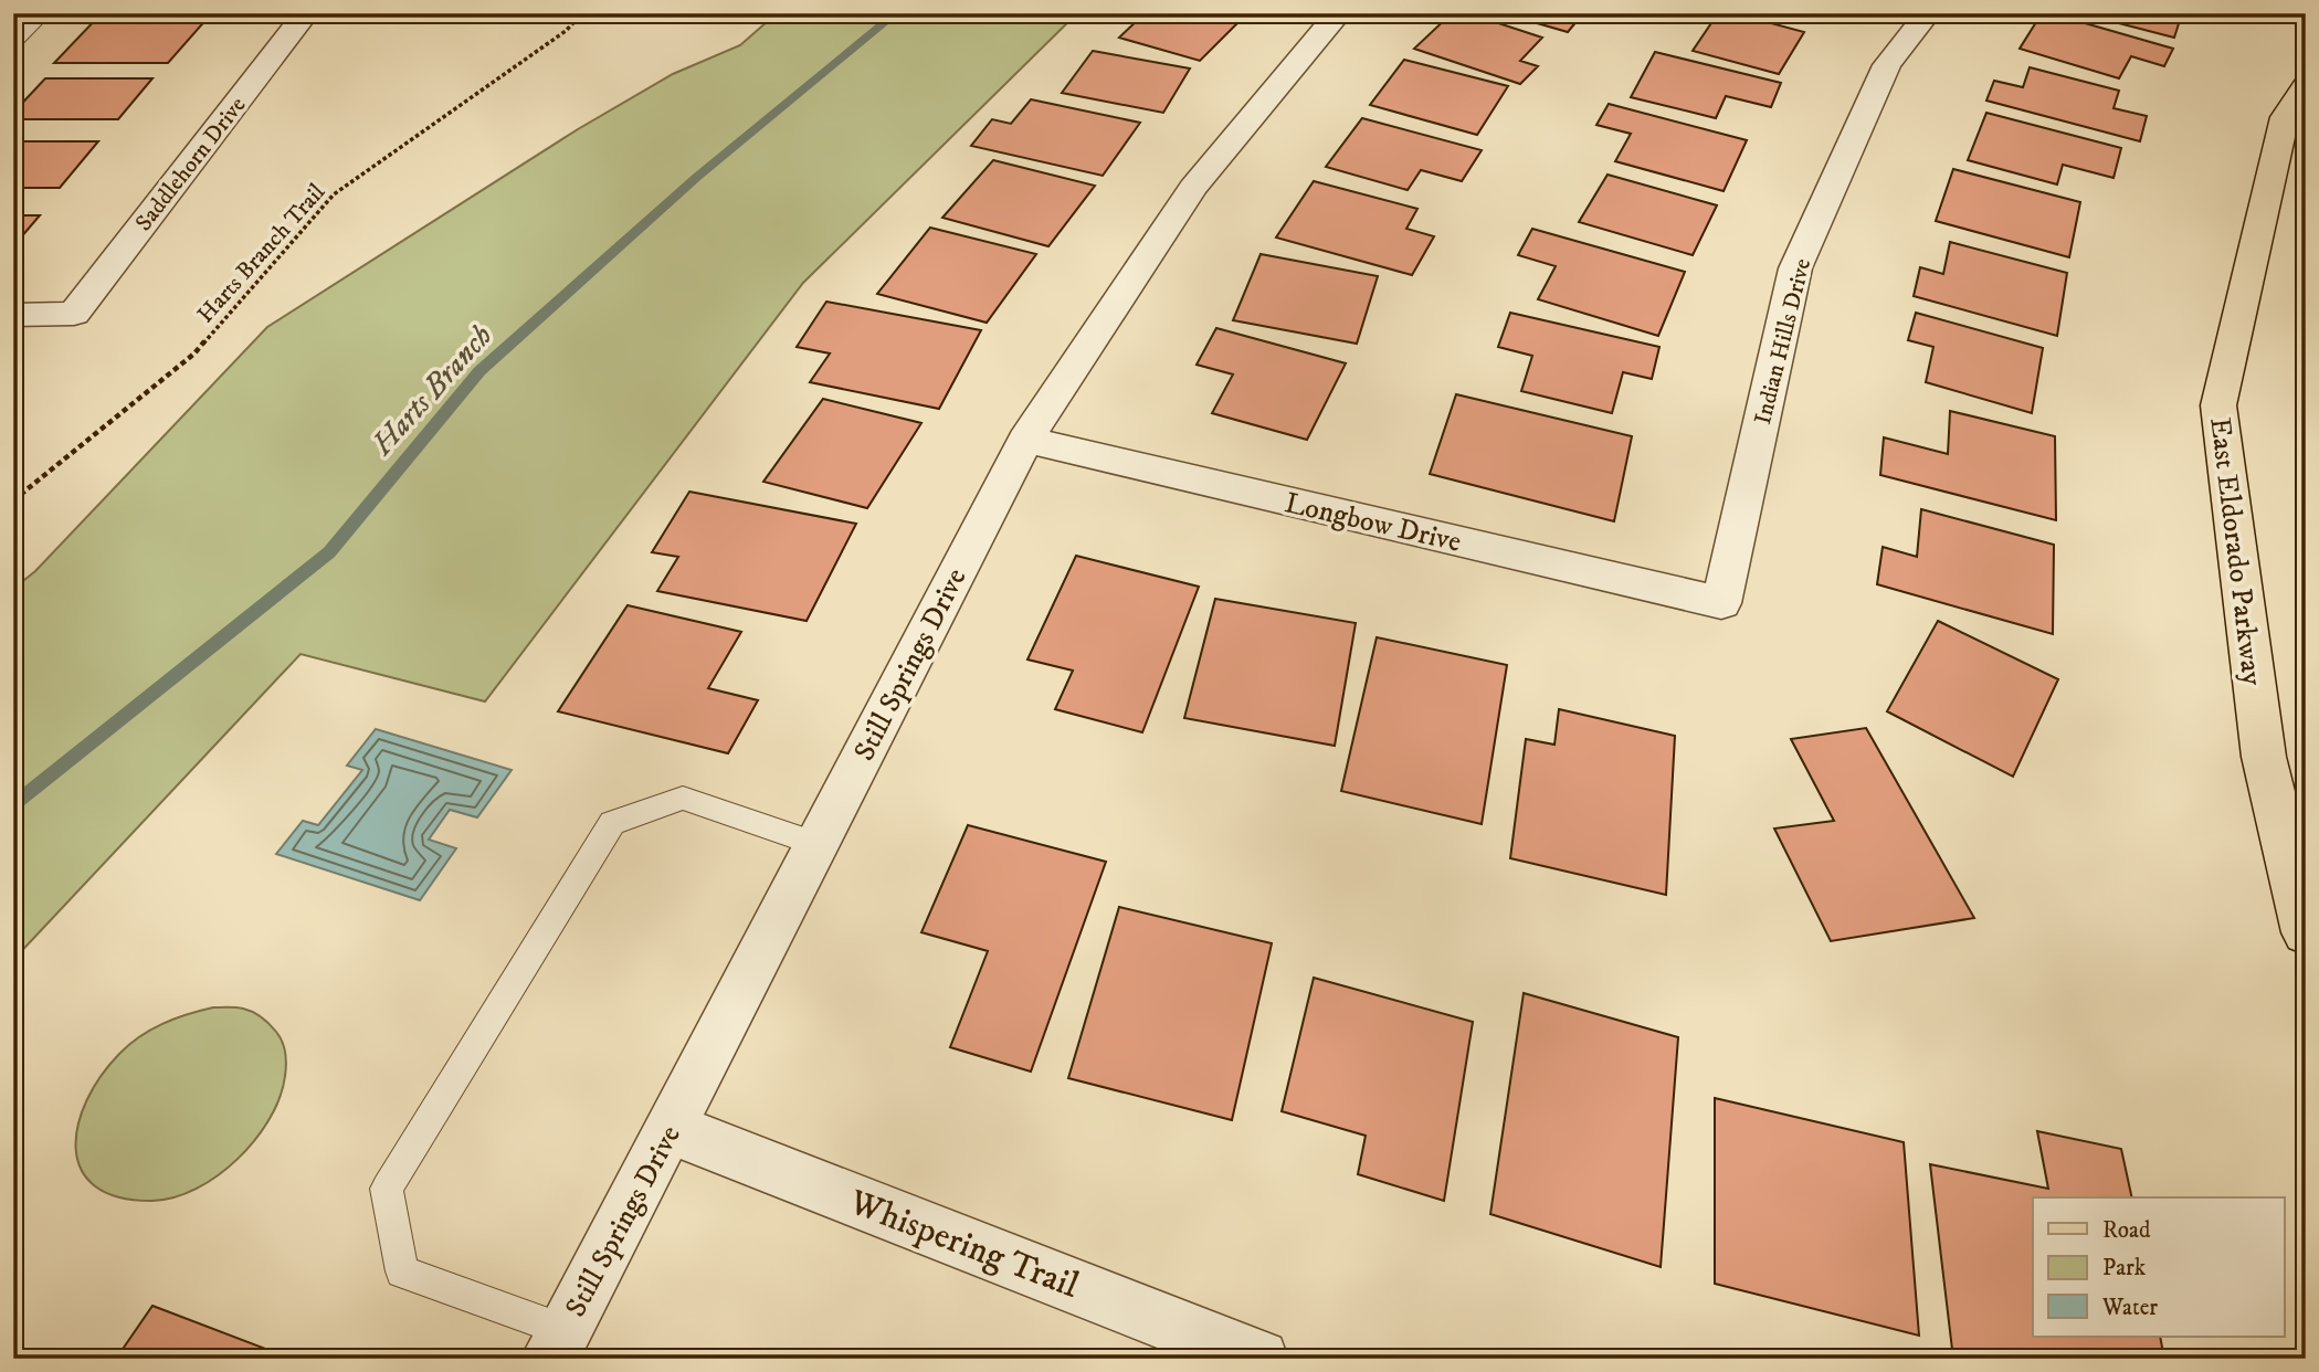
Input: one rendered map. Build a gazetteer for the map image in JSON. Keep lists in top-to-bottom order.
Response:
{
  "streets": {
    "main road": ["East Eldorado Parkway"],
    "street": [
      "Saddlehorn Drive",
      "Indian Hills Drive",
      "Longbow Drive",
      "Still Springs Drive",
      "Whispering Trail"
    ],
    "path": ["Harts Branch Trail"]
  },
  "crossings": [
    ["Indian Hills Drive", "Longbow Drive"],
    ["Longbow Drive", "Still Springs Drive"],
    ["Still Springs Drive", "Whispering Trail"]
  ],
  "water": ["Harts Branch"],
  "legend": ["Road", "Park", "Water"]
}
